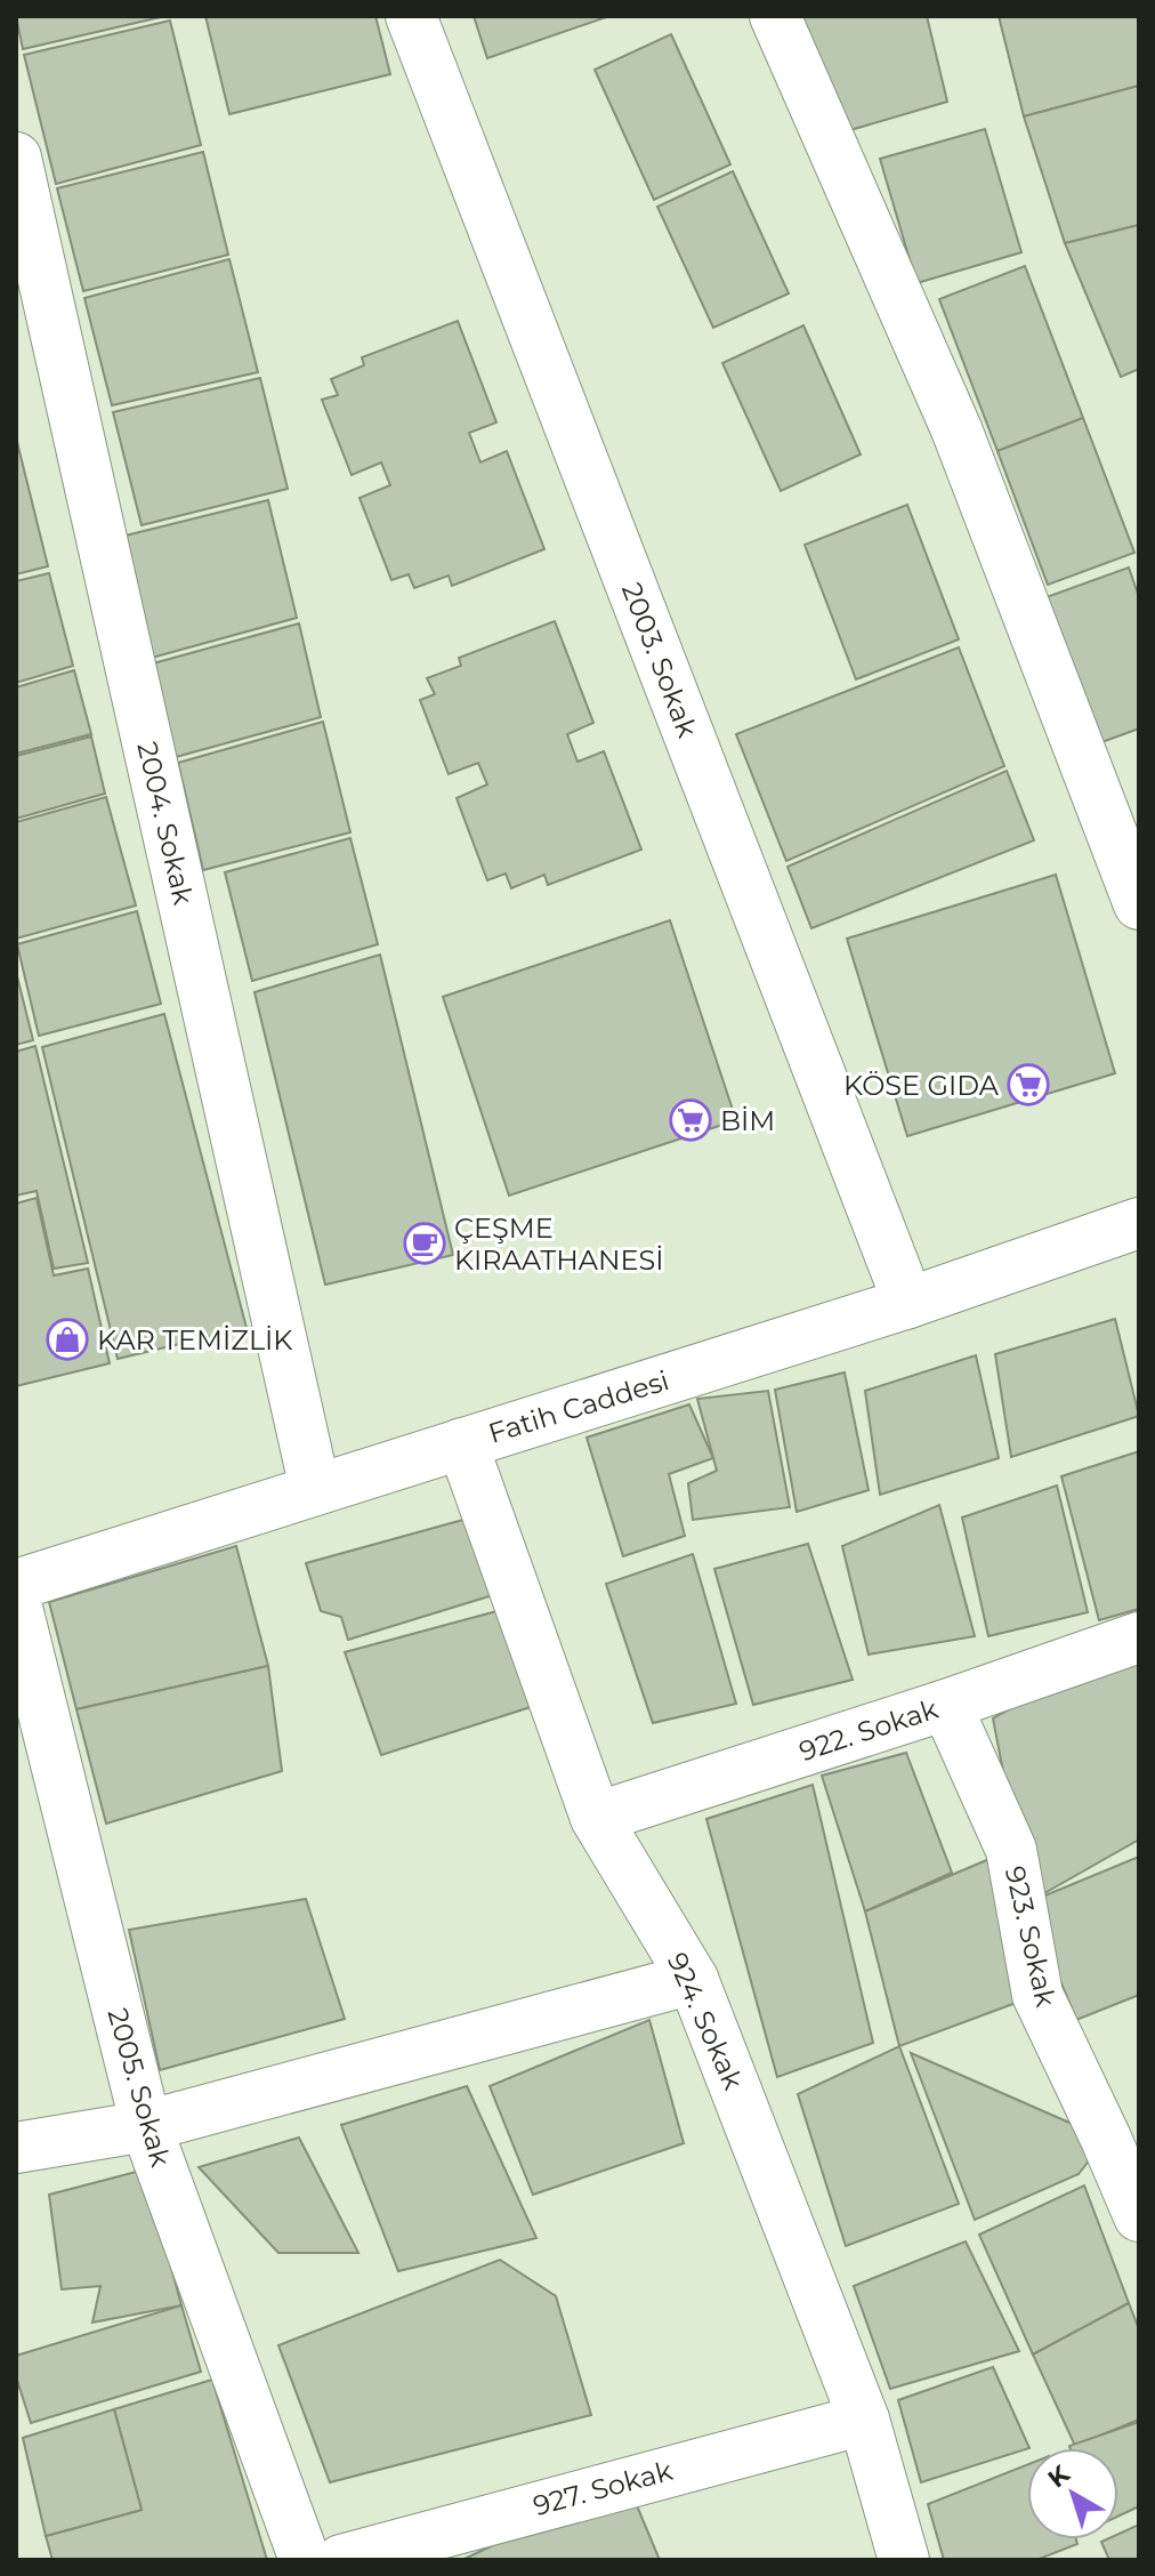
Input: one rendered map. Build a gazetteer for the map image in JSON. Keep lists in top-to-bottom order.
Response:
{
  "streets": {
    "street": [
      "2003. Sokak",
      "2004. Sokak",
      "Fatih Caddesi",
      "922. Sokak",
      "923. Sokak",
      "924. Sokak",
      "2005. Sokak",
      "927. Sokak"
    ]
  },
  "crossings": [
    ["2003. Sokak", "Fatih Caddesi"],
    ["2004. Sokak", "Fatih Caddesi"],
    ["Fatih Caddesi", "924. Sokak"],
    ["922. Sokak", "923. Sokak"],
    ["922. Sokak", "924. Sokak"],
    ["924. Sokak", "927. Sokak"]
  ],
  "places": {
    "supermarket": ["KÖSE GIDA", "BİM"],
    "cafe": ["ÇEŞME KIRAATHANESİ"],
    "shop": ["KAR TEMİZLİK"]
  },
  "north": "top left"
}
